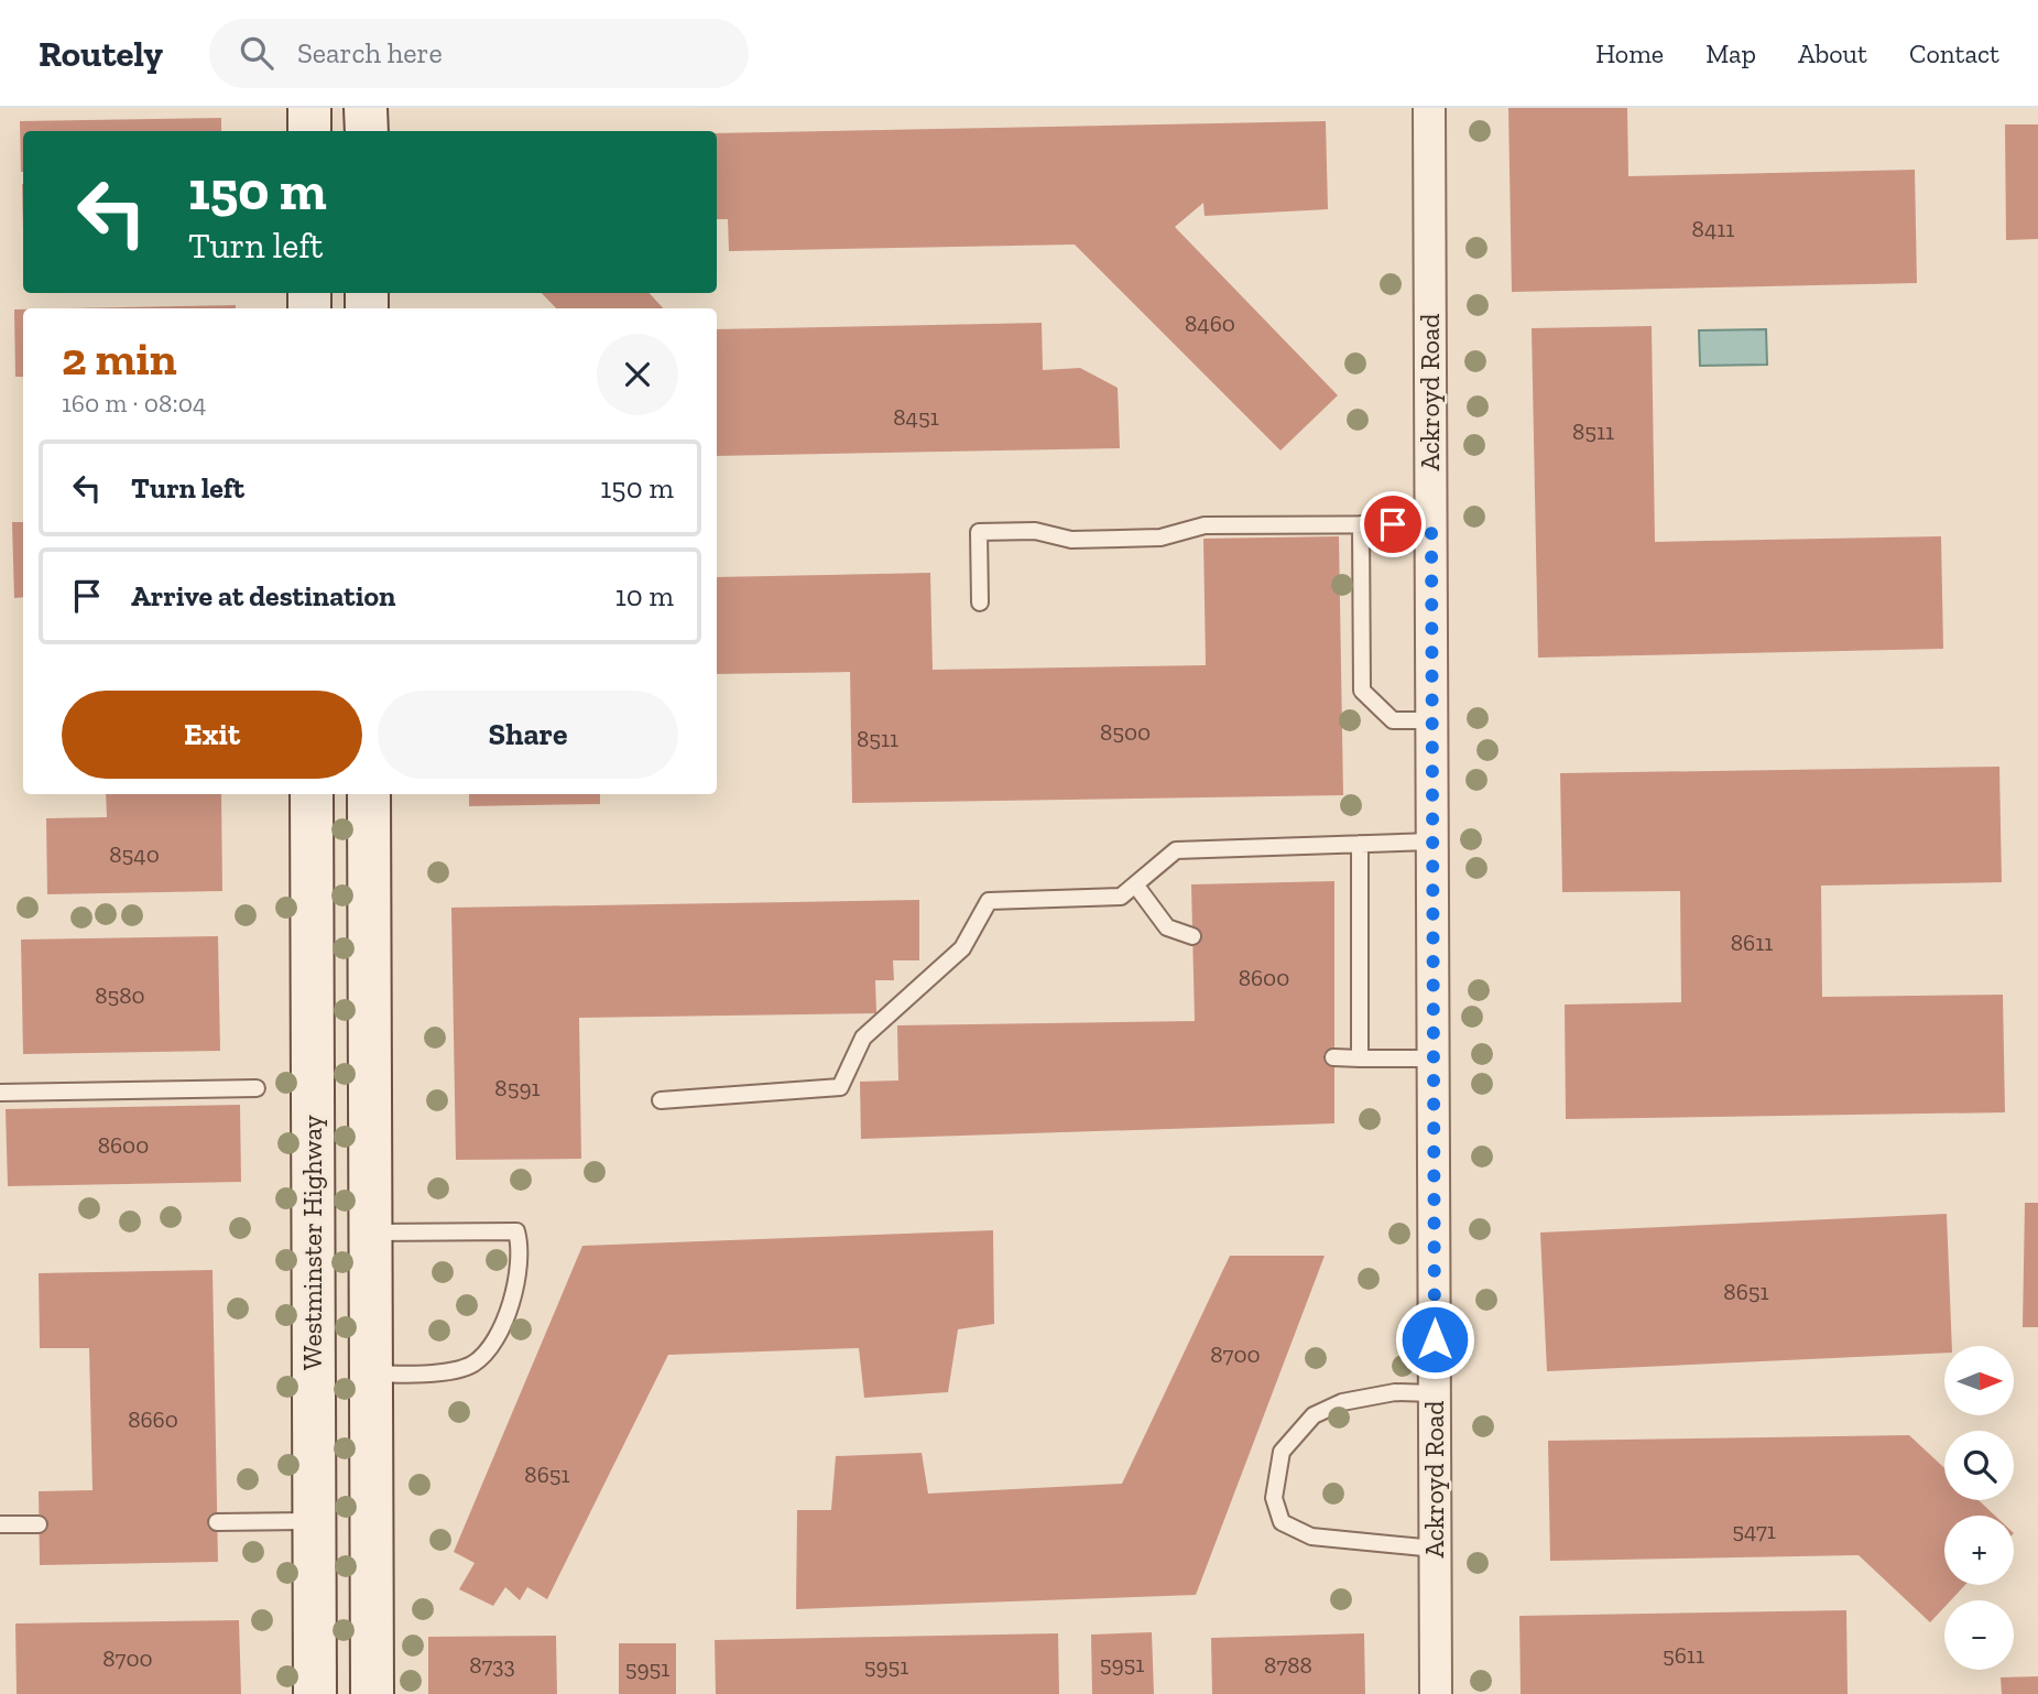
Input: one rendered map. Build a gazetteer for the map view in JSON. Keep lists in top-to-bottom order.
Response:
{
  "streets": {
    "main road": ["Westminster Highway"],
    "street": ["Ackroyd Road"]
  },
  "house_numbers": [
    "8411",
    "8460",
    "8451",
    "8511",
    "8500",
    "8511",
    "8540",
    "8611",
    "8600",
    "8580",
    "8591",
    "8600",
    "8651",
    "8700",
    "8660",
    "8651",
    "5471",
    "5611",
    "8700",
    "5951",
    "8733",
    "8788",
    "5951",
    "5951"
  ],
  "north": "right",
  "page": {
    "header": "Routely",
    "search": "Search here",
    "nav": [
      "Home",
      "Map",
      "About",
      "Contact"
    ],
    "turn": ["150 m", "Turn left"],
    "heading": ["2 min", "160 m · 08:04"],
    "list": [
      {
        "name": "Turn left",
        "value": "150 m"
      },
      {
        "name": "Arrive at destination",
        "value": "10 m"
      }
    ],
    "buttons": ["Exit", "Share"],
    "map_buttons": ["+", "−"]
  }
}
